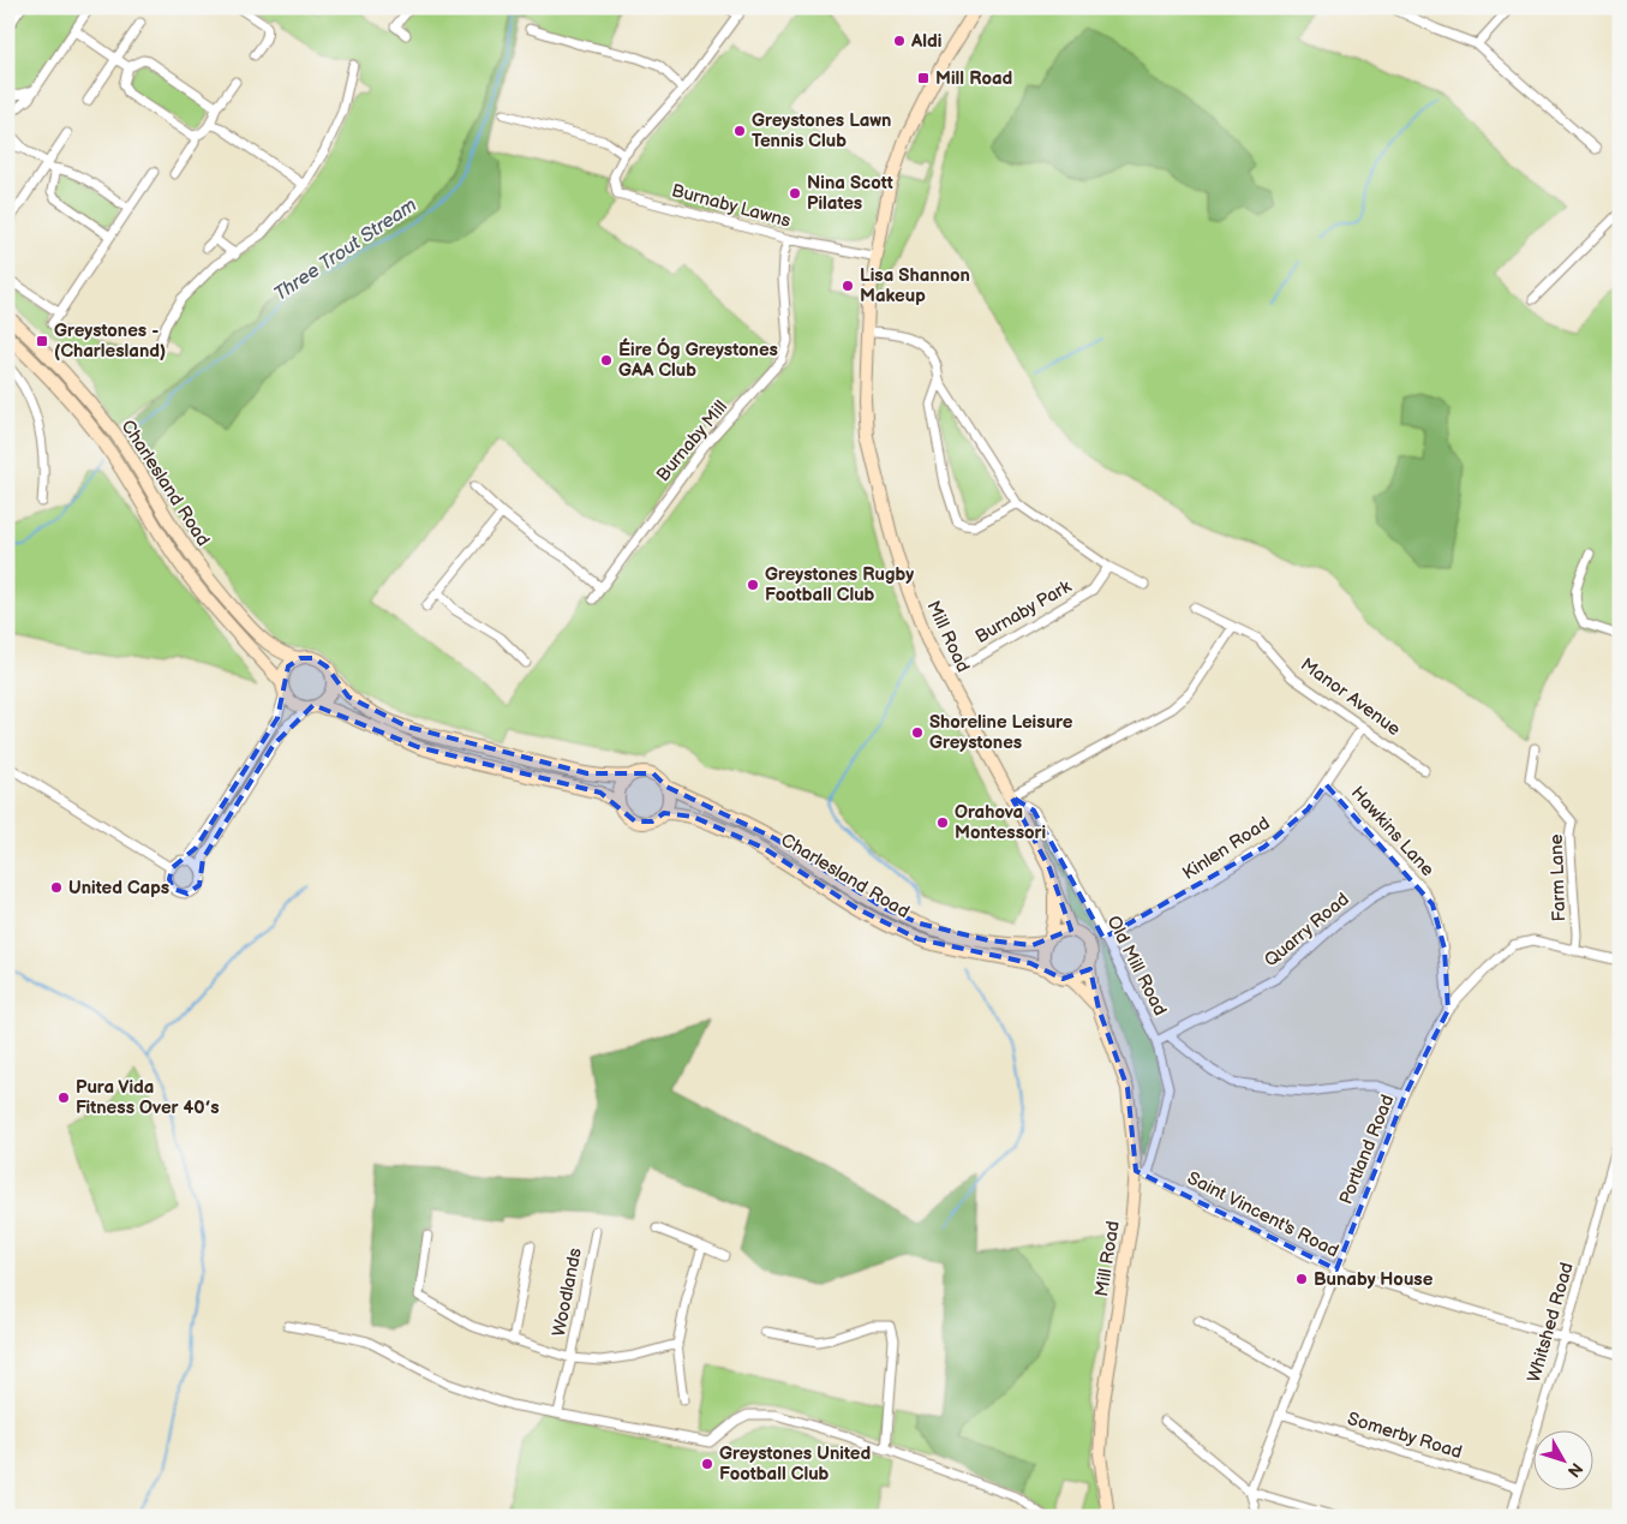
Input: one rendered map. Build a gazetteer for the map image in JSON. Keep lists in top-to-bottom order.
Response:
{
  "streets": {
    "main road": ["Charlesland Road", "Mill Road"],
    "street": [
      "Burnaby Lawns",
      "Burnaby Mill",
      "Burnaby Park",
      "Manor Avenue",
      "Hawkins Lane",
      "Kinlen Road",
      "Farm Lane",
      "Quarry Road",
      "Old Mill Road",
      "Portland Road",
      "Saint Vincent's Road",
      "Woodlands",
      "Whitshed Road",
      "Somerby Road"
    ]
  },
  "crossings": [
    ["Burnaby Lawns", "Burnaby Mill"],
    ["Burnaby Lawns", "Mill Road"],
    ["Charlesland Road", "Mill Road"],
    ["Burnaby Park", "Mill Road"],
    ["Mill Road", "Old Mill Road"],
    ["Mill Road", "Saint Vincent's Road"],
    ["Manor Avenue", "Kinlen Road"],
    ["Hawkins Lane", "Kinlen Road"],
    ["Hawkins Lane", "Quarry Road"],
    ["Hawkins Lane", "Portland Road"],
    ["Kinlen Road", "Old Mill Road"],
    ["Farm Lane", "Portland Road"],
    ["Quarry Road", "Old Mill Road"],
    ["Old Mill Road", "Saint Vincent's Road"],
    ["Portland Road", "Saint Vincent's Road"],
    ["Portland Road", "Somerby Road"],
    ["Saint Vincent's Road", "Whitshed Road"],
    ["Whitshed Road", "Somerby Road"]
  ],
  "water": ["Three Trout Stream"],
  "places": {
    "other": [
      "Aldi",
      "Greystones Lawn Tennis Club",
      "Nina Scott Pilates",
      "Lisa Shannon Makeup",
      "Éire Óg Greystones GAA Club",
      "Greystones Rugby Football Club",
      "Shoreline Leisure Greystones",
      "Orahova Montessori",
      "United Caps",
      "Pura Vida Fitness Over 40’s",
      "Bunaby House",
      "Greystones United Football Club"
    ],
    "transit": ["Mill Road", "Greystones - (Charlesland)"]
  },
  "north": "bottom right"
}
